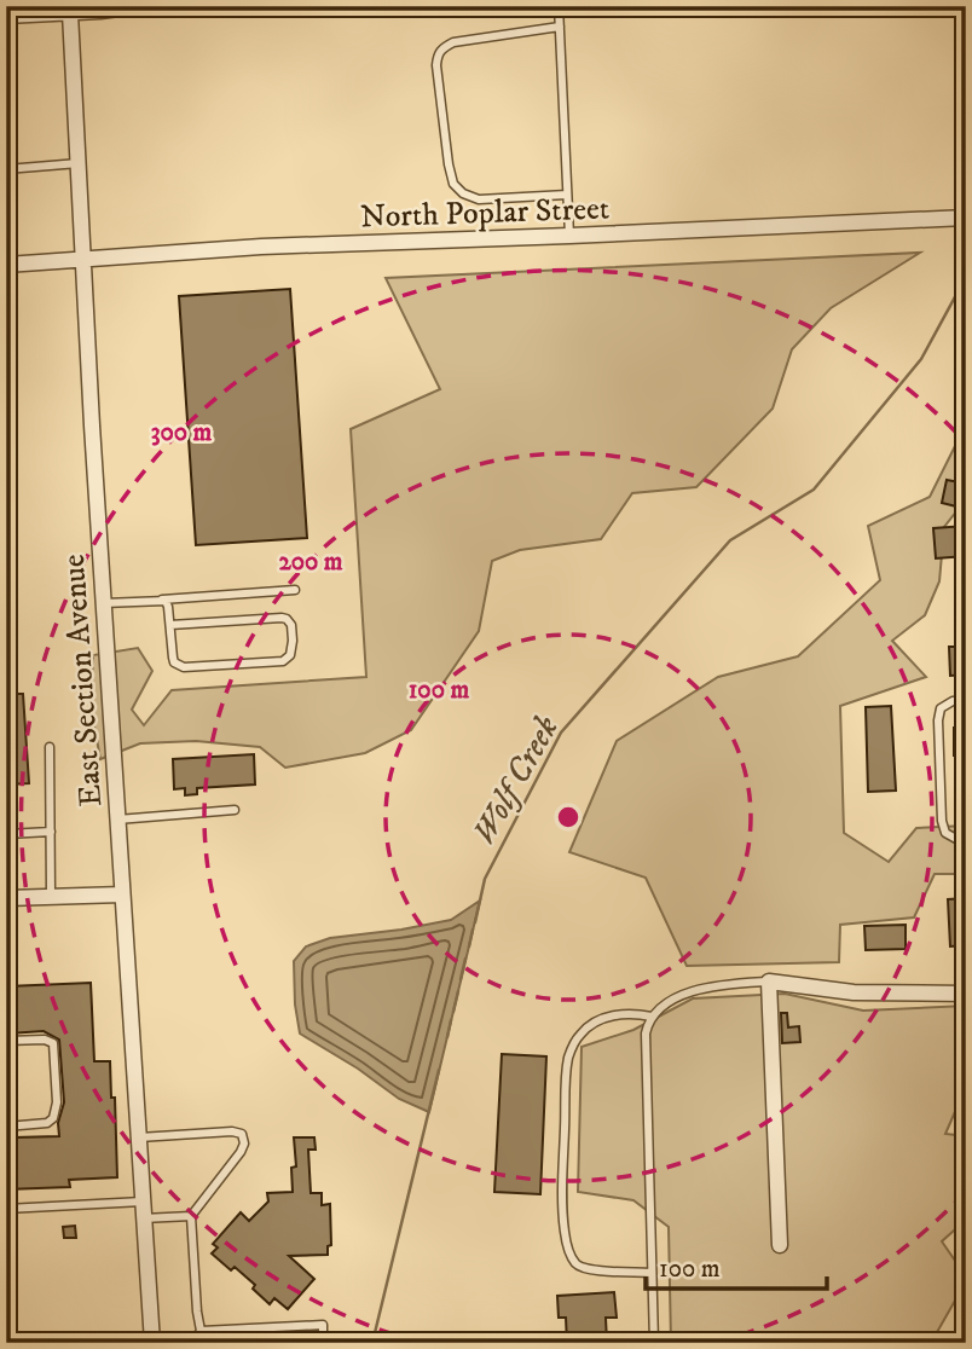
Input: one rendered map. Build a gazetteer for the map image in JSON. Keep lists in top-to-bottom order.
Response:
{
  "streets": {
    "street": ["North Poplar Street", "East Section Avenue"]
  },
  "crossings": [
    ["North Poplar Street", "East Section Avenue"]
  ],
  "water": ["Wolf Creek"],
  "scale_bar": "100 m",
  "rings": ["300 m", "200 m", "100 m"]
}
